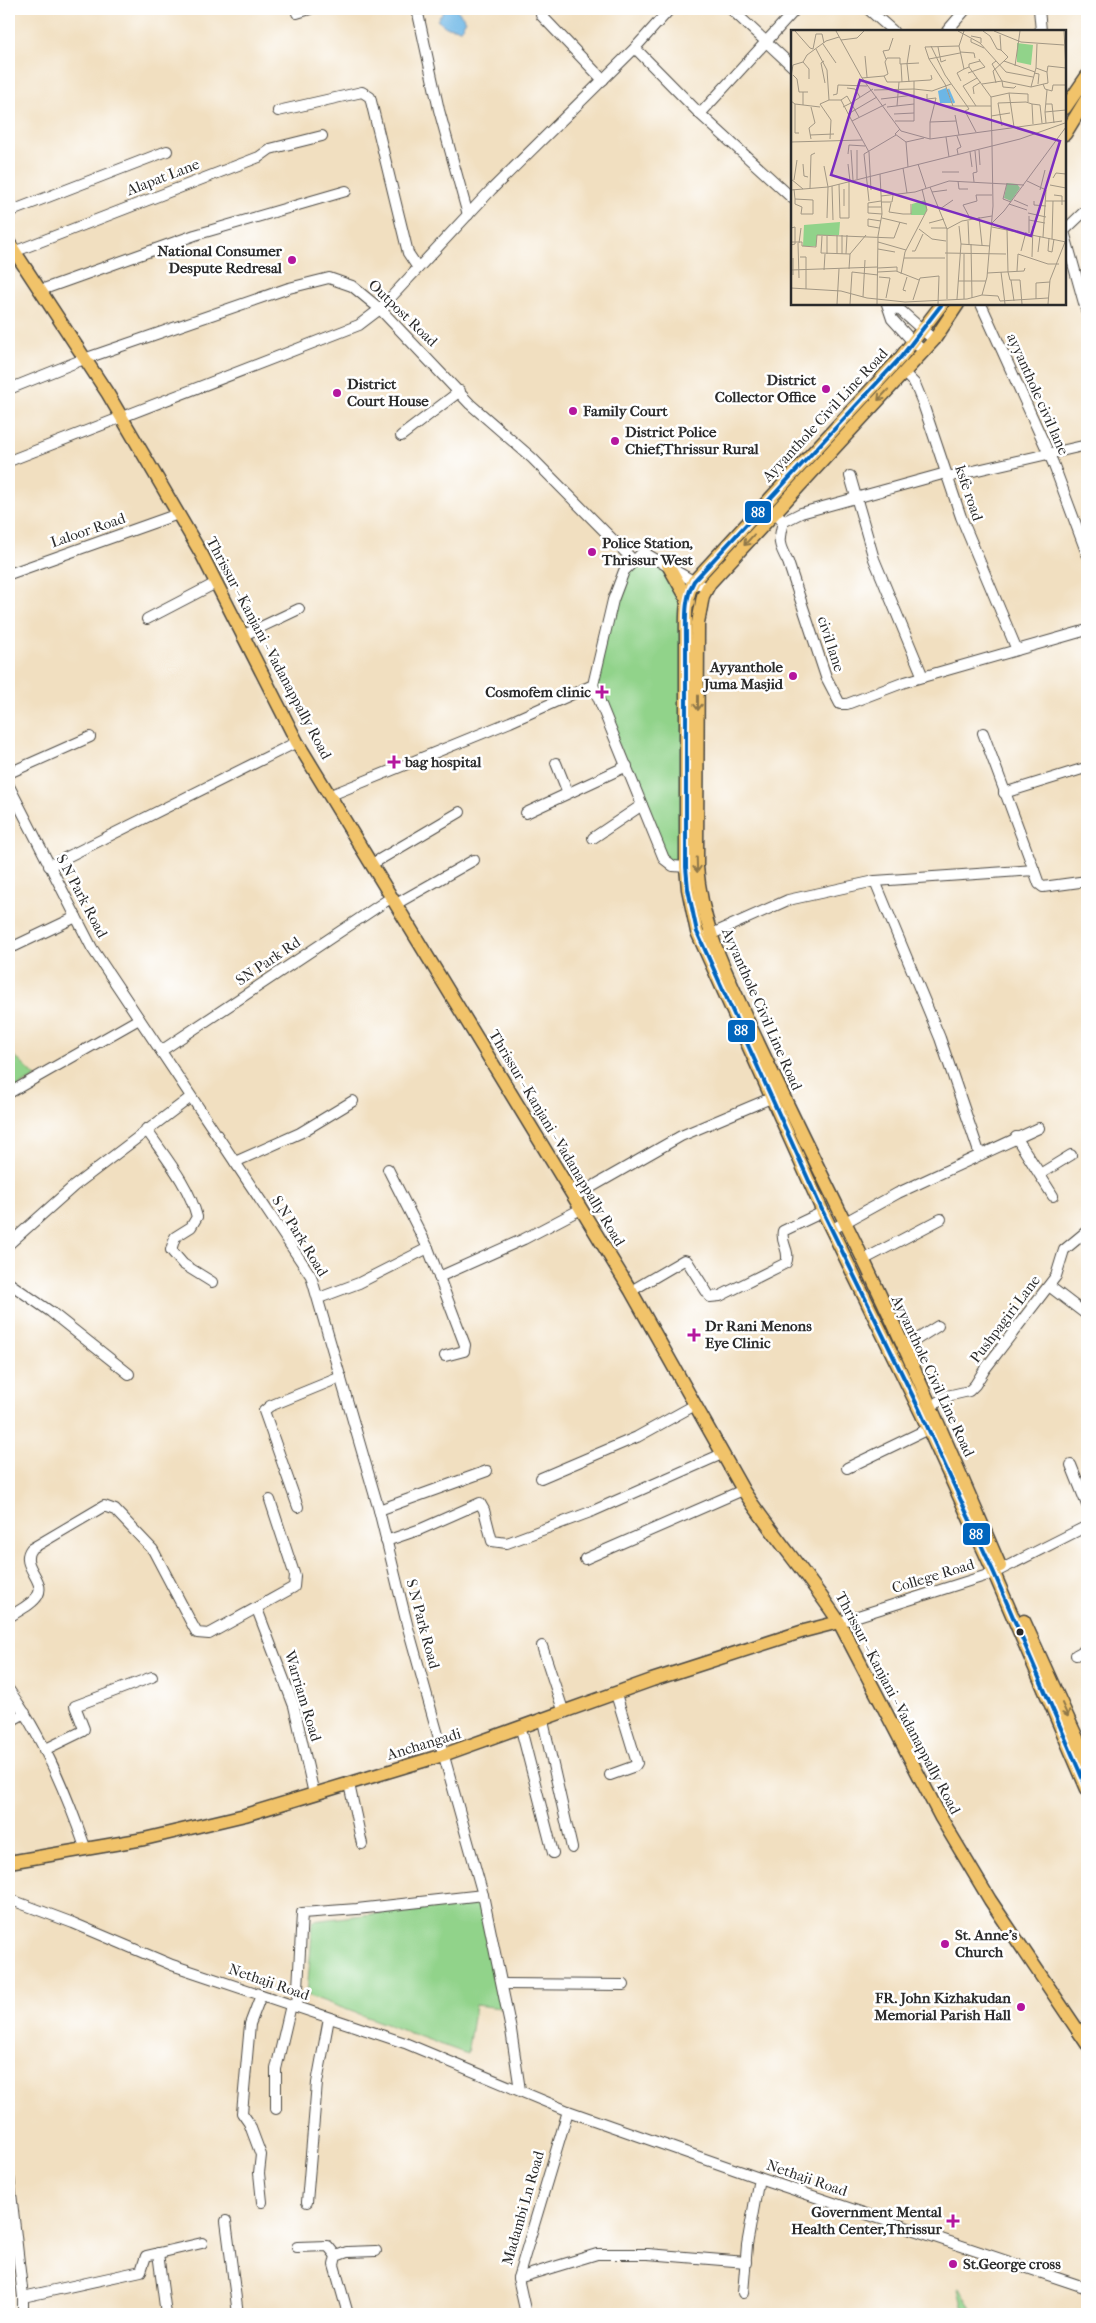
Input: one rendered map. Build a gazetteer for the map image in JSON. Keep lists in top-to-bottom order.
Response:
{
  "streets": {
    "main road": ["Ayyanthole Civil Line Road", "Thrissur - Kanjani - Vadanappally Road", "Anchangadi"],
    "street": [
      "Alapat Lane",
      "Outpost Road",
      "ayyanthole civil lane",
      "ksfe road",
      "Laloor Road",
      "civil lane",
      "S N Park Road",
      "SN Park Rd",
      "Pushpagiri Lane",
      "College Road",
      "Warriam Road",
      "Nethaji Road",
      "Madambi Ln Road"
    ]
  },
  "crossings": [
    ["Alapat Lane", "Thrissur - Kanjani - Vadanappally Road"],
    ["Outpost Road", "Thrissur - Kanjani - Vadanappally Road"],
    ["Ayyanthole Civil Line Road", "ksfe road"],
    ["Ayyanthole Civil Line Road", "Pushpagiri Lane"],
    ["Ayyanthole Civil Line Road", "College Road"],
    ["ksfe road", "civil lane"],
    ["Laloor Road", "Thrissur - Kanjani - Vadanappally Road"],
    ["Thrissur - Kanjani - Vadanappally Road", "SN Park Rd"],
    ["Thrissur - Kanjani - Vadanappally Road", "College Road"],
    ["Thrissur - Kanjani - Vadanappally Road", "Anchangadi"],
    ["S N Park Road", "SN Park Rd"],
    ["S N Park Road", "Anchangadi"],
    ["College Road", "Anchangadi"],
    ["Warriam Road", "Anchangadi"],
    ["Nethaji Road", "Madambi Ln Road"]
  ],
  "places": {
    "other": [
      "National Consumer Despute Redresal",
      "District Collector Office",
      "District Court House",
      "Family Court",
      "District Police Chief,Thrissur Rural",
      "Police Station, Thrissur West",
      "Ayyanthole Juma Masjid",
      "St. Anne's Church",
      "FR. John Kizhakudan Memorial Parish Hall",
      "St.George cross"
    ],
    "health": [
      "Cosmofem clinic",
      "bag hospital",
      "Dr Rani Menons Eye Clinic",
      "Government Mental Health Center,Thrissur"
    ]
  },
  "lines": ["transit line 88"]
}
